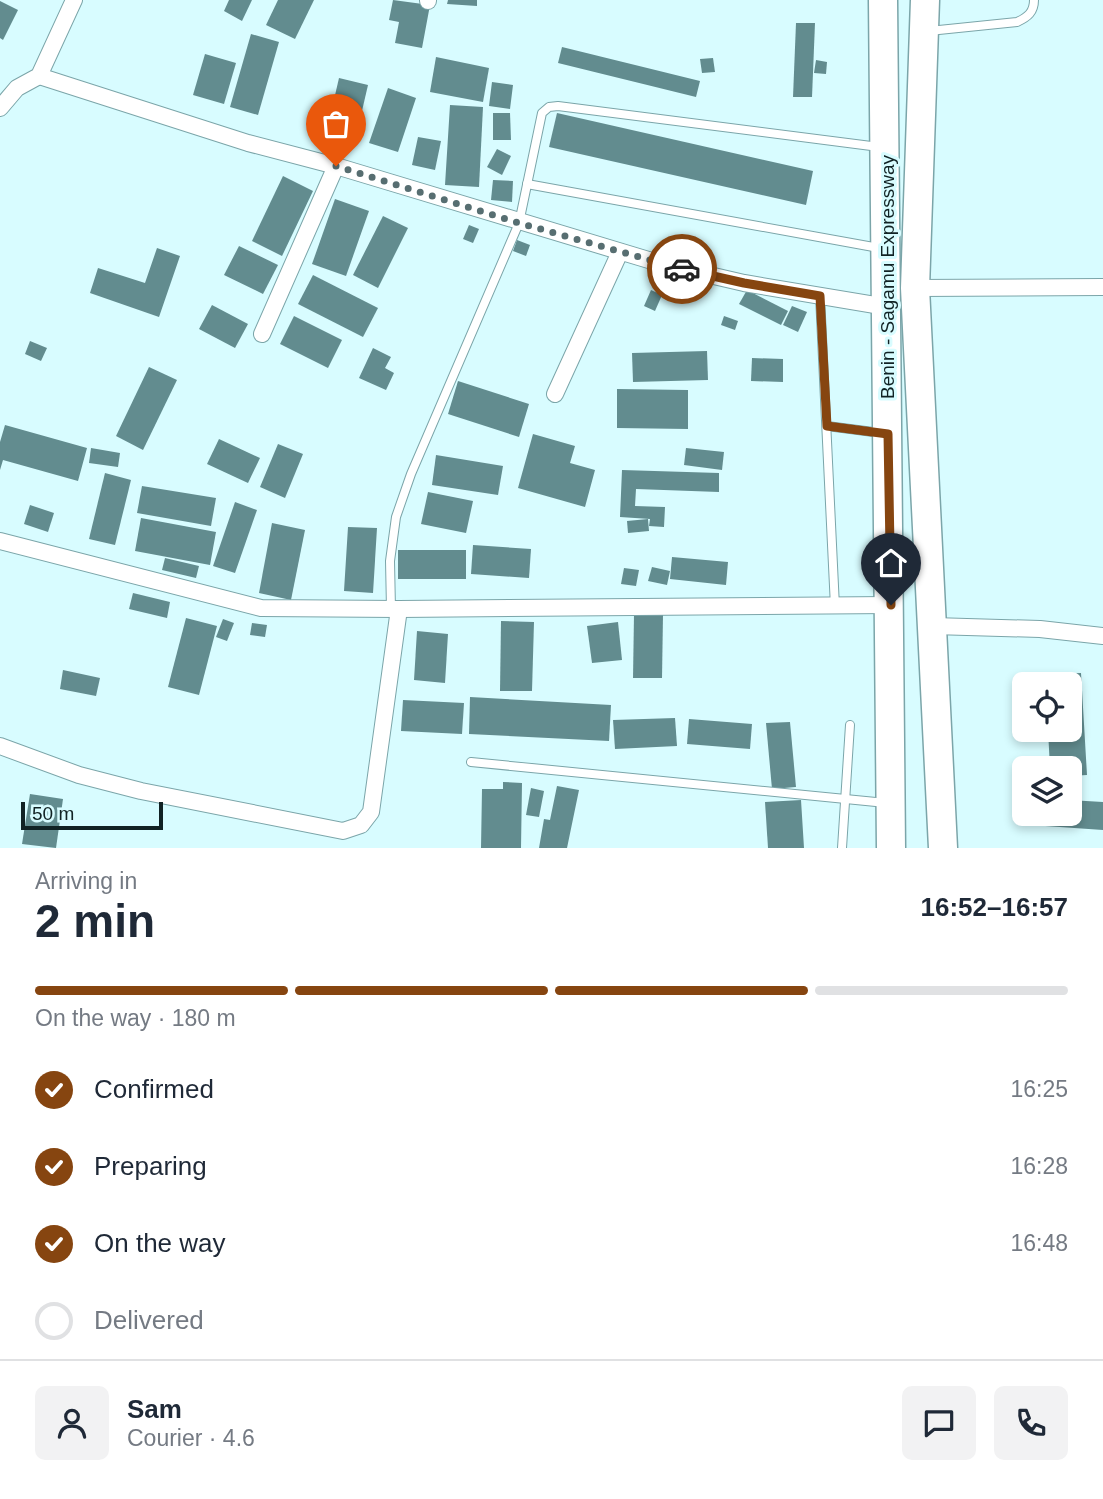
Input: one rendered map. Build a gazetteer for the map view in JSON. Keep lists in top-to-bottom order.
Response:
{
  "streets": {
    "highway": ["Benin - Sagamu Expressway"]
  },
  "scale_bar": "50 m",
  "page": {
    "scale": "50 m",
    "heading": ["2 min", "Arriving in", "16:52–16:57"],
    "panel": ["Sam", "Courier · 4.6"],
    "bar": "On the way · 180 m",
    "list": [
      ["Confirmed", "16:25"],
      ["Preparing", "16:28"],
      ["On the way", "16:48"],
      "Delivered"
    ]
  }
}
